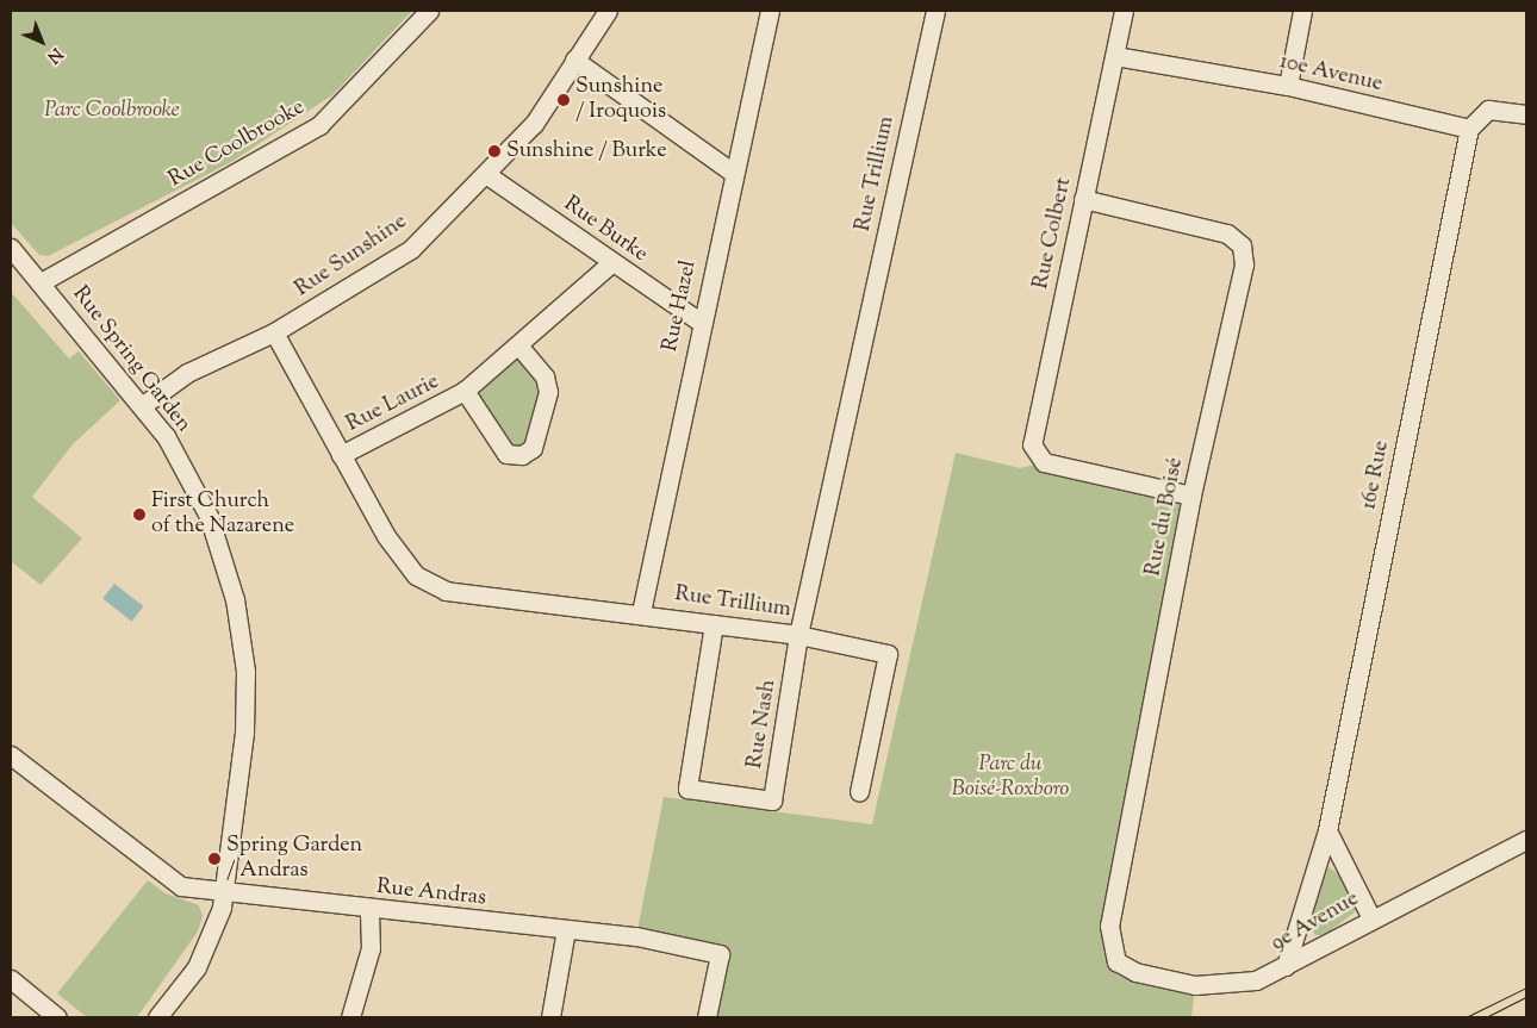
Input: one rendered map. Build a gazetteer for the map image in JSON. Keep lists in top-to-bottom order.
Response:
{
  "streets": {
    "street": [
      "10e Avenue",
      "Rue Coolbrooke",
      "Rue Trillium",
      "Rue Burke",
      "Rue Colbert",
      "Rue Sunshine",
      "Rue Hazel",
      "Rue Spring Garden",
      "Rue Laurie",
      "16e Rue",
      "Rue du Boisé",
      "Rue Nash",
      "Rue Andras",
      "9e Avenue"
    ]
  },
  "crossings": [
    ["10e Avenue", "Rue Colbert"],
    ["10e Avenue", "16e Rue"],
    ["Rue Coolbrooke", "Rue Spring Garden"],
    ["Rue Trillium", "Rue Sunshine"],
    ["Rue Trillium", "Rue Hazel"],
    ["Rue Trillium", "Rue Laurie"],
    ["Rue Trillium", "Rue Nash"],
    ["Rue Burke", "Rue Sunshine"],
    ["Rue Burke", "Rue Hazel"],
    ["Rue Burke", "Rue Laurie"],
    ["Rue Colbert", "Rue du Boisé"],
    ["Rue Sunshine", "Rue Spring Garden"],
    ["Rue Spring Garden", "Rue Andras"],
    ["16e Rue", "9e Avenue"],
    ["Rue du Boisé", "9e Avenue"]
  ],
  "parks": ["Parc Coolbrooke", "Parc du Boisé-Roxboro"],
  "places": [
    "Sunshine / Iroquois",
    "Sunshine / Burke",
    "First Church of the Nazarene",
    "Spring Garden / Andras"
  ],
  "north": "bottom right"
}
